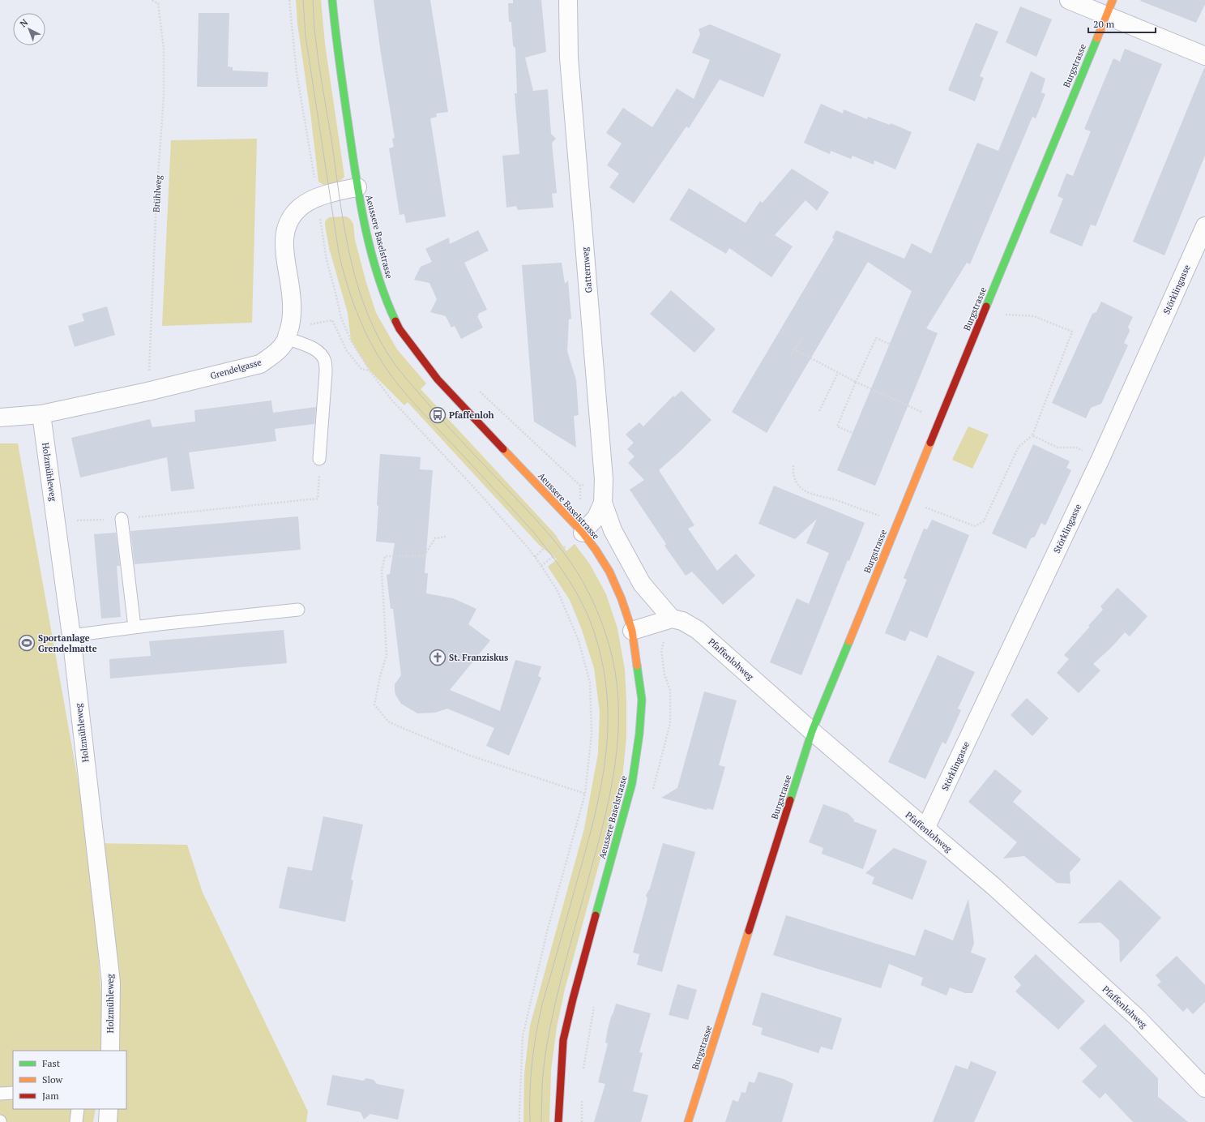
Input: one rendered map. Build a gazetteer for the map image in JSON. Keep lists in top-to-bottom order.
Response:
{
  "streets": {
    "main road": ["Burgstrasse", "Aeussere Baselstrasse"],
    "street": [
      "Gatternweg",
      "Störklingasse",
      "Grendelgasse",
      "Holzmühleweg",
      "Pfaffenlohweg"
    ],
    "path": ["Brühlweg"]
  },
  "crossings": [
    ["Burgstrasse", "Pfaffenlohweg"],
    ["Brühlweg", "Grendelgasse"],
    ["Aeussere Baselstrasse", "Gatternweg"],
    ["Aeussere Baselstrasse", "Grendelgasse"],
    ["Störklingasse", "Pfaffenlohweg"],
    ["Grendelgasse", "Holzmühleweg"]
  ],
  "places": {
    "bus stop": ["Pfaffenloh"],
    "sports": ["Sportanlage Grendelmatte"],
    "church": ["St. Franziskus"]
  },
  "legend": ["Fast", "Slow", "Jam"],
  "scale_bar": "20 m",
  "north": "top left"
}
